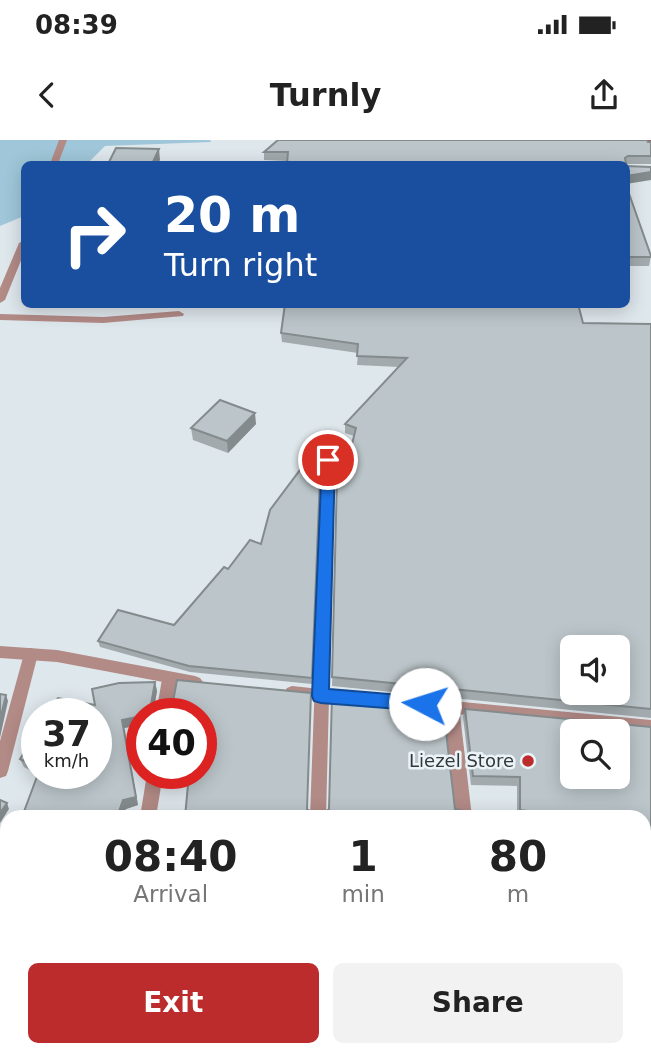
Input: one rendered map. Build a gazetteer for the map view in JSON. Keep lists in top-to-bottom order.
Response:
{
  "places": ["Liezel Store"],
  "page": {
    "status": "08:39",
    "header": "Turnly",
    "turn": ["20 m", "Turn right"],
    "speed": "37 km/h",
    "limit": "40",
    "eta": [
      "08:40",
      "Arrival",
      "1",
      "min",
      "80",
      "m"
    ],
    "buttons": ["Exit", "Share"]
  }
}
